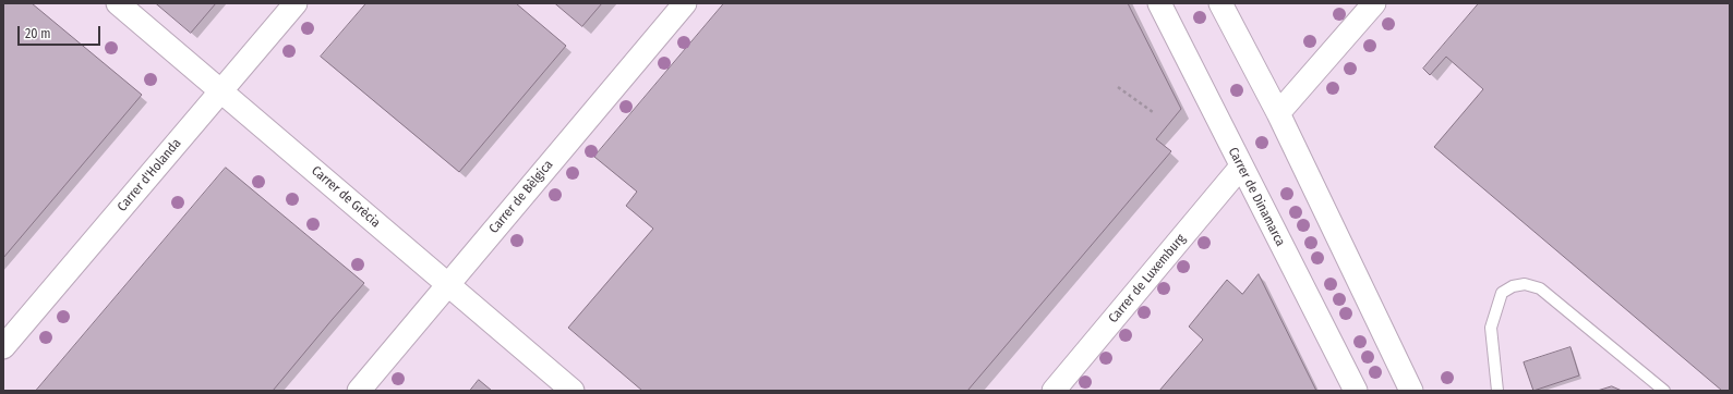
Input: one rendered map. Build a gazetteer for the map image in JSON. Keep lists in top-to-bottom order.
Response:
{
  "streets": {
    "street": [
      "Carrer d'Holanda",
      "Carrer de Grècia",
      "Carrer de Bèlgica",
      "Carrer de Dinamarca",
      "Carrer de Luxemburg"
    ]
  },
  "crossings": [
    ["Carrer d'Holanda", "Carrer de Grècia"],
    ["Carrer de Grècia", "Carrer de Bèlgica"],
    ["Carrer de Dinamarca", "Carrer de Luxemburg"]
  ],
  "scale_bar": "20 m"
}
